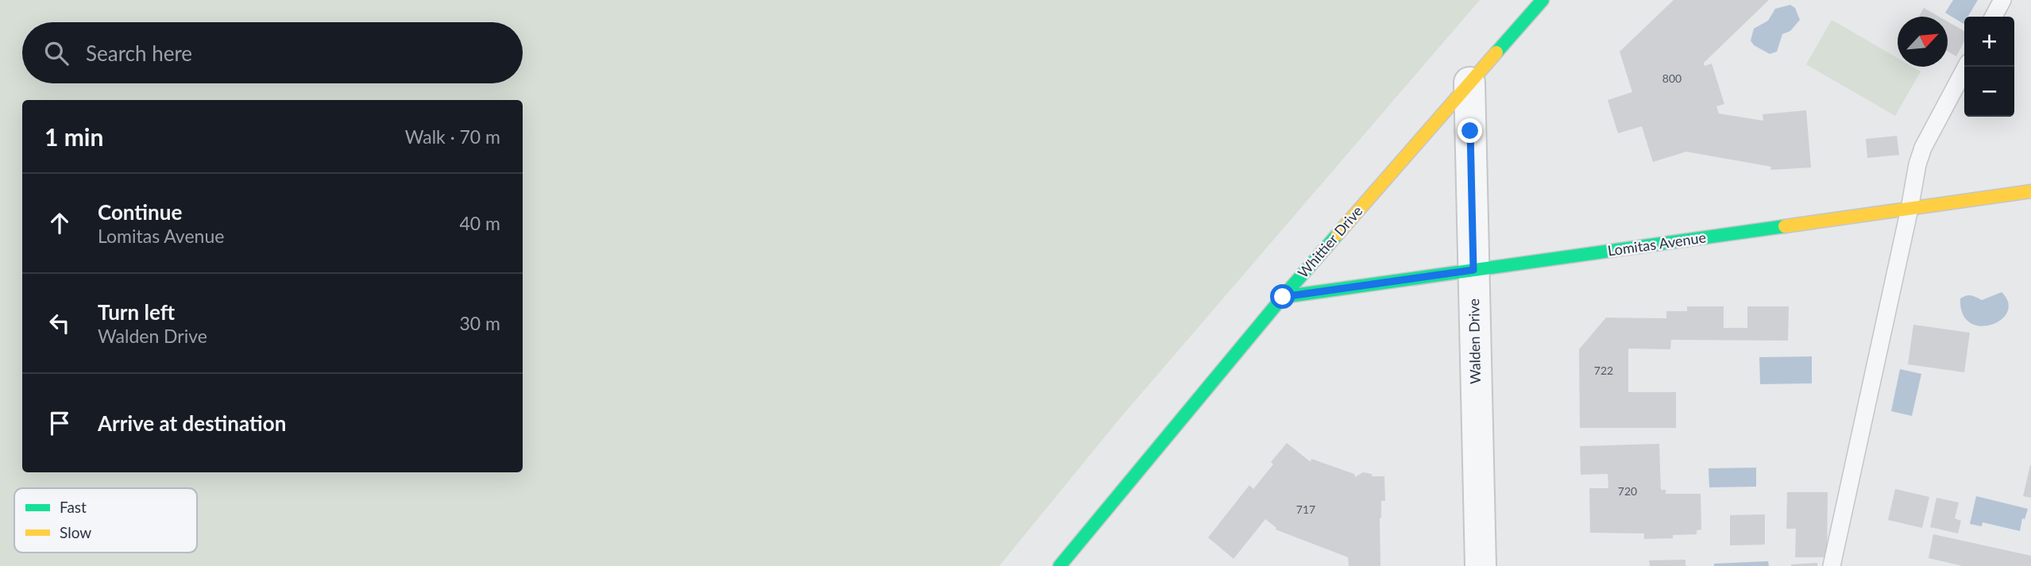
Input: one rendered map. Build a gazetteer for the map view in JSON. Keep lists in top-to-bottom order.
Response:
{
  "streets": {
    "street": ["Whittier Drive", "Lomitas Avenue", "Walden Drive"]
  },
  "crossings": [
    ["Whittier Drive", "Lomitas Avenue"],
    ["Whittier Drive", "Walden Drive"],
    ["Lomitas Avenue", "Walden Drive"]
  ],
  "house_numbers": [
    "800",
    "722",
    "720",
    "717"
  ],
  "legend": ["Fast", "Slow"],
  "north": "top right",
  "page": {
    "map_buttons": ["+", "−"],
    "search": "Search here",
    "heading": ["1 min", "Walk · 70 m"],
    "list": [
      ["Continue", "Lomitas Avenue", "40 m"],
      ["Turn left", "Walden Drive", "30 m"],
      "Arrive at destination"
    ]
  }
}
